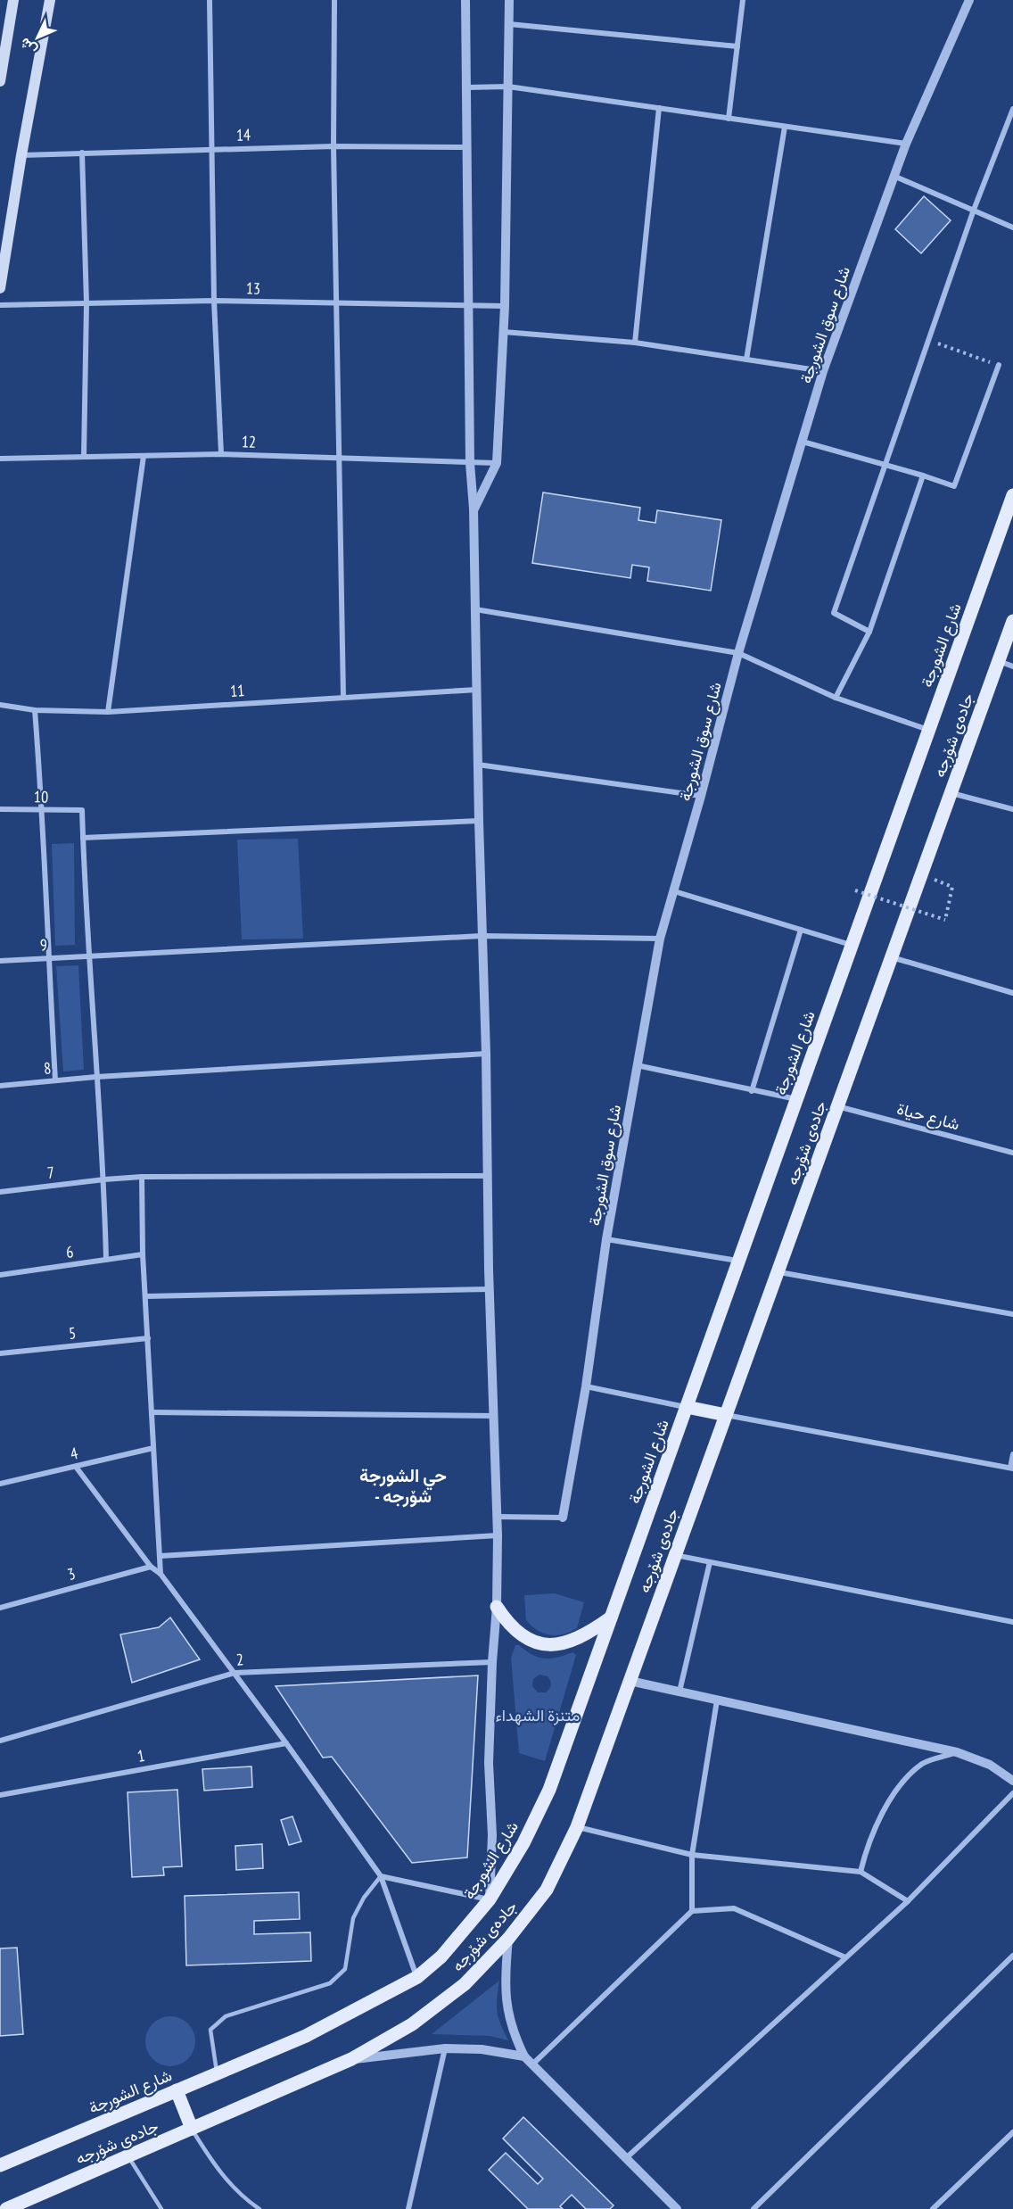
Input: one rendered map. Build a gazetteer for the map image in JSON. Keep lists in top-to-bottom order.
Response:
{
  "streets": {
    "main road": ["شارع الشورجة", "جادەی شۆرجە"],
    "street": [
      "14",
      "13",
      "شارع سوق الشورجة",
      "12",
      "11",
      "10",
      "9",
      "8",
      "شارع حياة",
      "7",
      "6",
      "5",
      "4",
      "3",
      "2",
      "1"
    ]
  },
  "crossings": [
    ["شارع سوق الشورجة", "9"],
    ["جادەی شۆرجە", "شارع حياة"]
  ],
  "districts": ["حي الشورجة - شۆرجە"],
  "parks": ["متنزة الشهداء"],
  "north": "bottom left"
}
